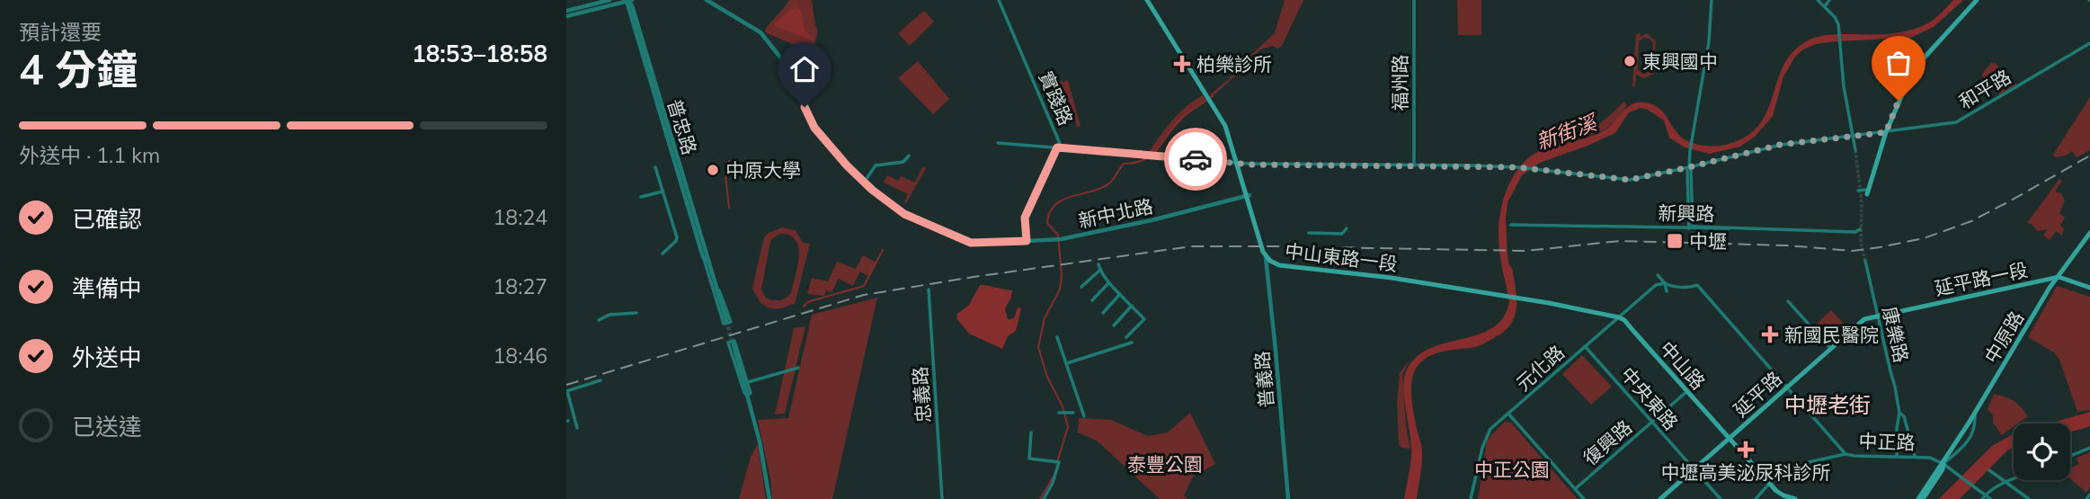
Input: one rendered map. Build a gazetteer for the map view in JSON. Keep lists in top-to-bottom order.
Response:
{
  "streets": {
    "main road": [
      "中山東路一段",
      "延平路一段",
      "中原路",
      "中山路",
      "延平路"
    ],
    "street": [
      "福州路",
      "和平路",
      "實踐路",
      "普忠路",
      "新中北路",
      "新興路",
      "康樂路",
      "元化路",
      "普義路",
      "忠義路",
      "中央東路",
      "中正路",
      "復興路"
    ]
  },
  "crossings": [
    ["福州路", "和平路"],
    ["和平路", "實踐路"],
    ["和平路", "中山東路一段"],
    ["實踐路", "新中北路"],
    ["中山東路一段", "中山路"],
    ["中山東路一段", "元化路"],
    ["中山東路一段", "普義路"],
    ["延平路一段", "康樂路"],
    ["延平路一段", "中原路"],
    ["延平路一段", "延平路"],
    ["康樂路", "延平路"],
    ["康樂路", "中正路"],
    ["中原路", "中正路"],
    ["中山路", "元化路"],
    ["中山路", "延平路"],
    ["中山路", "復興路"],
    ["元化路", "中央東路"],
    ["元化路", "中正路"],
    ["延平路", "中央東路"],
    ["延平路", "中正路"],
    ["中央東路", "復興路"]
  ],
  "districts": ["中壢老街"],
  "water": ["新街溪"],
  "parks": ["泰豐公園", "中正公園"],
  "places": {
    "other": ["東興國中", "中原大學"],
    "health": ["柏樂診所", "新國民醫院", "中壢高美泌尿科診所"],
    "transit": ["中壢"]
  },
  "page": {
    "heading": ["4 分鐘", "預計還要", "18:53–18:58"],
    "bar": "外送中 · 1.1 km",
    "list": [
      ["已確認", "18:24"],
      ["準備中", "18:27"],
      ["外送中", "18:46"],
      "已送達"
    ]
  }
}
